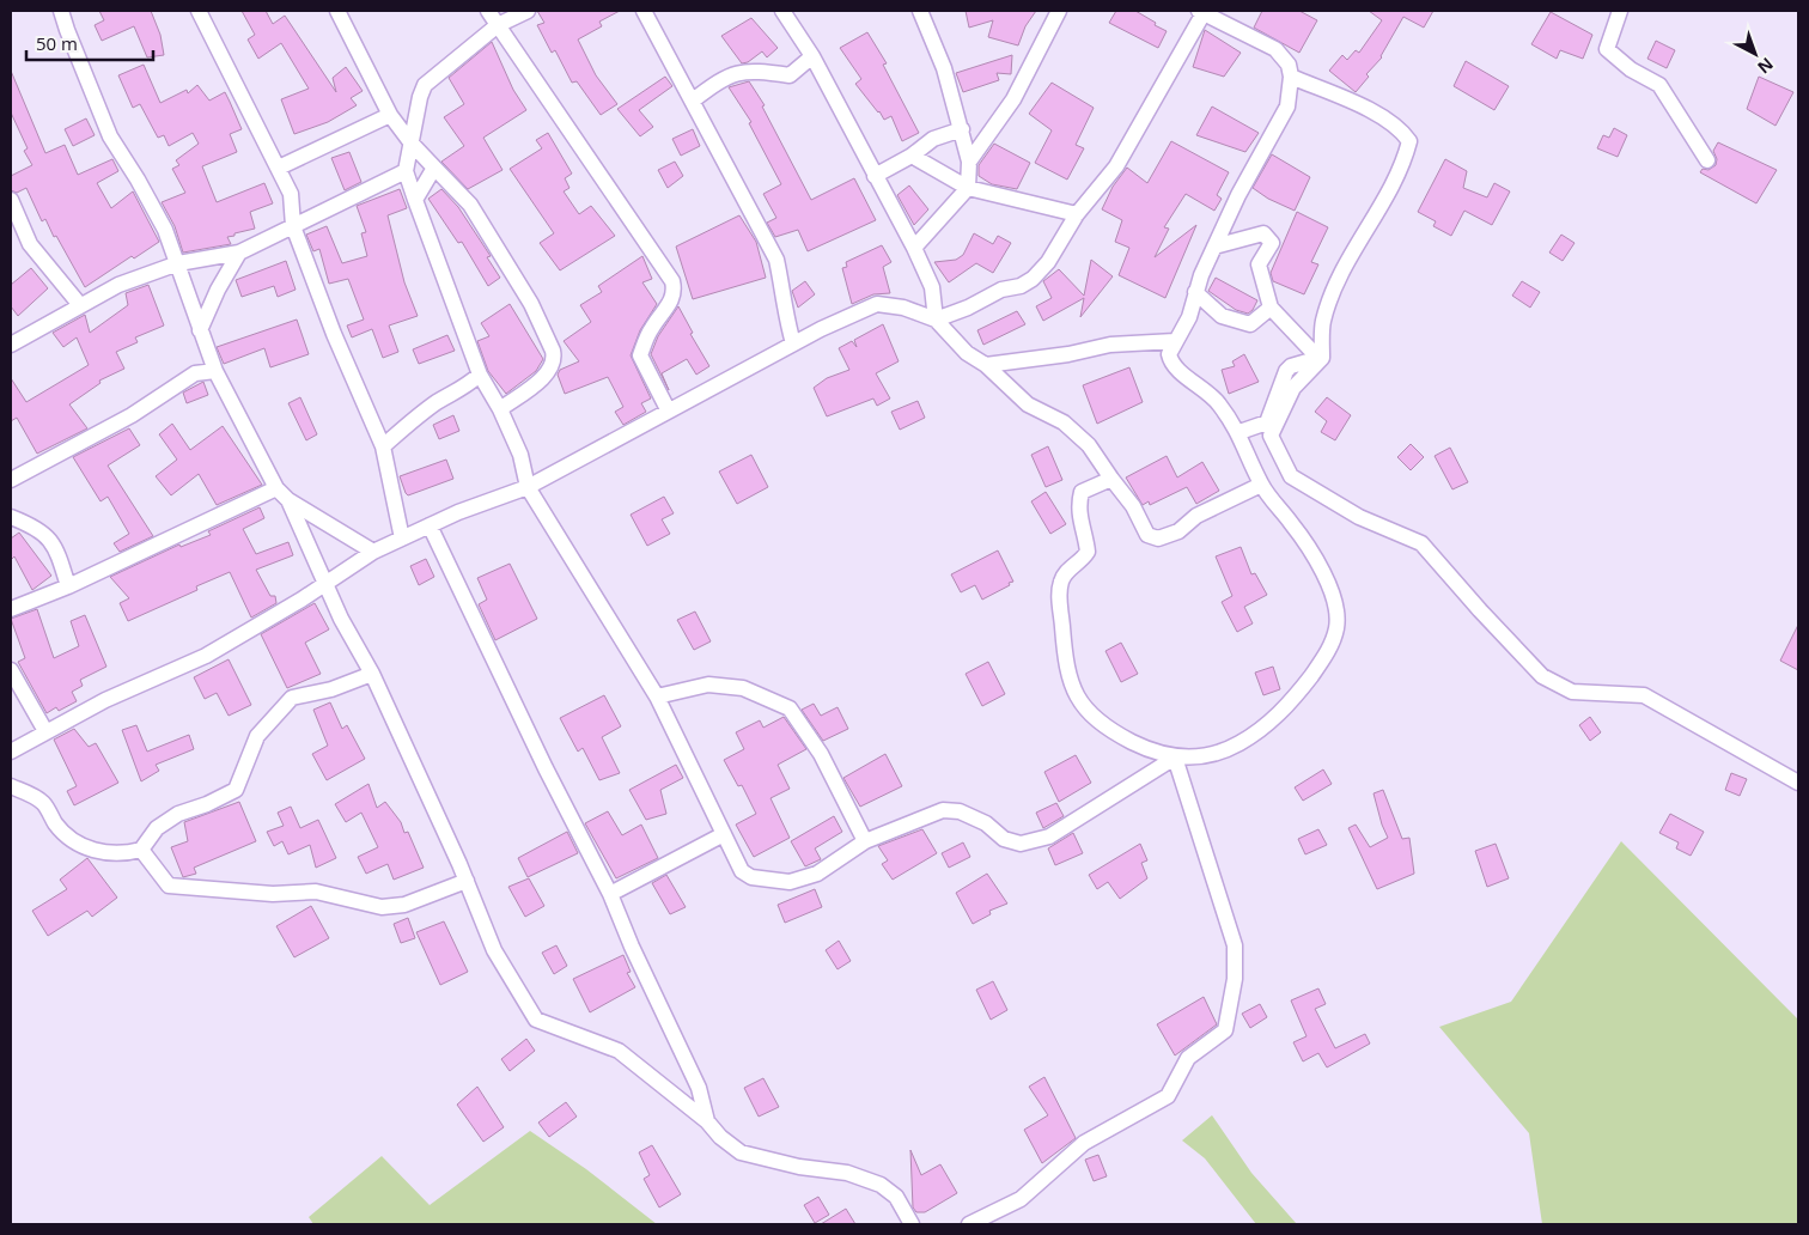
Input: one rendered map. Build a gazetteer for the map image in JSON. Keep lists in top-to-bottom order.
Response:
{
  "scale_bar": "50 m",
  "north": "bottom right"
}
